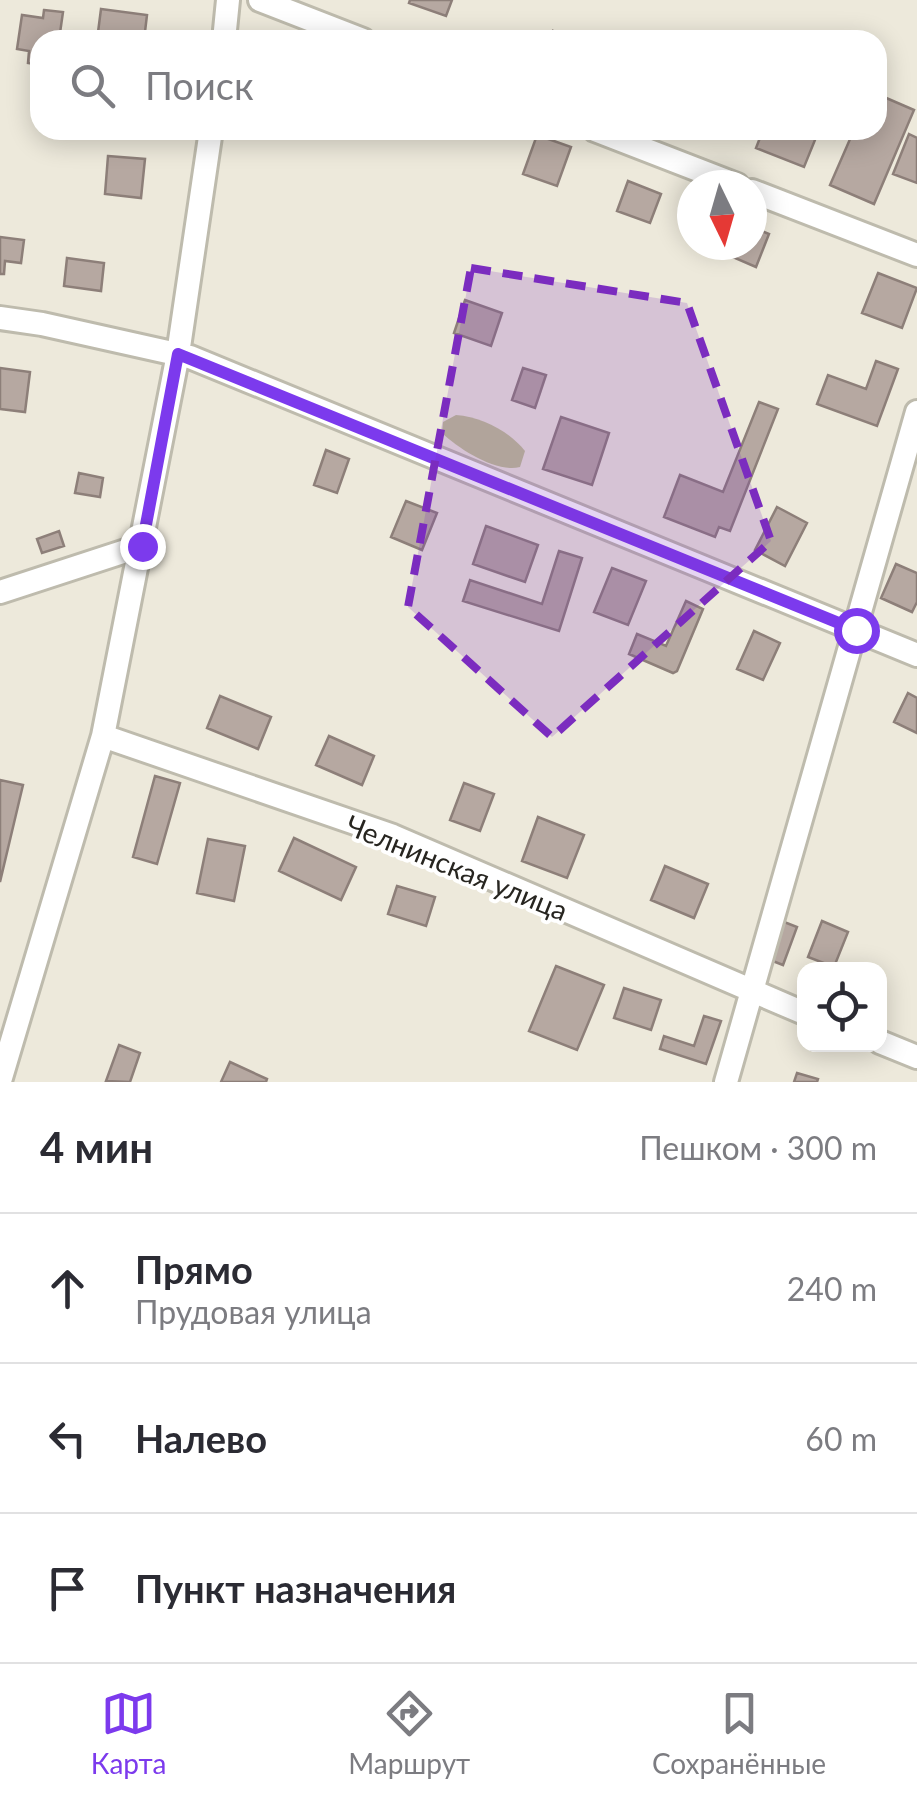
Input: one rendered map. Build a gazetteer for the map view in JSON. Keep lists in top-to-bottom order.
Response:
{
  "streets": {
    "street": ["Челнинская улица"]
  },
  "north": "bottom",
  "page": {
    "search": "Поиск",
    "heading": ["4 мин", "Пешком · 300 m"],
    "list": [
      ["Прямо", "Прудовая улица", "240 m"],
      ["Налево", "60 m"],
      "Пункт назначения"
    ],
    "nav": ["Карта", "Маршрут", "Сохранённые"]
  }
}
